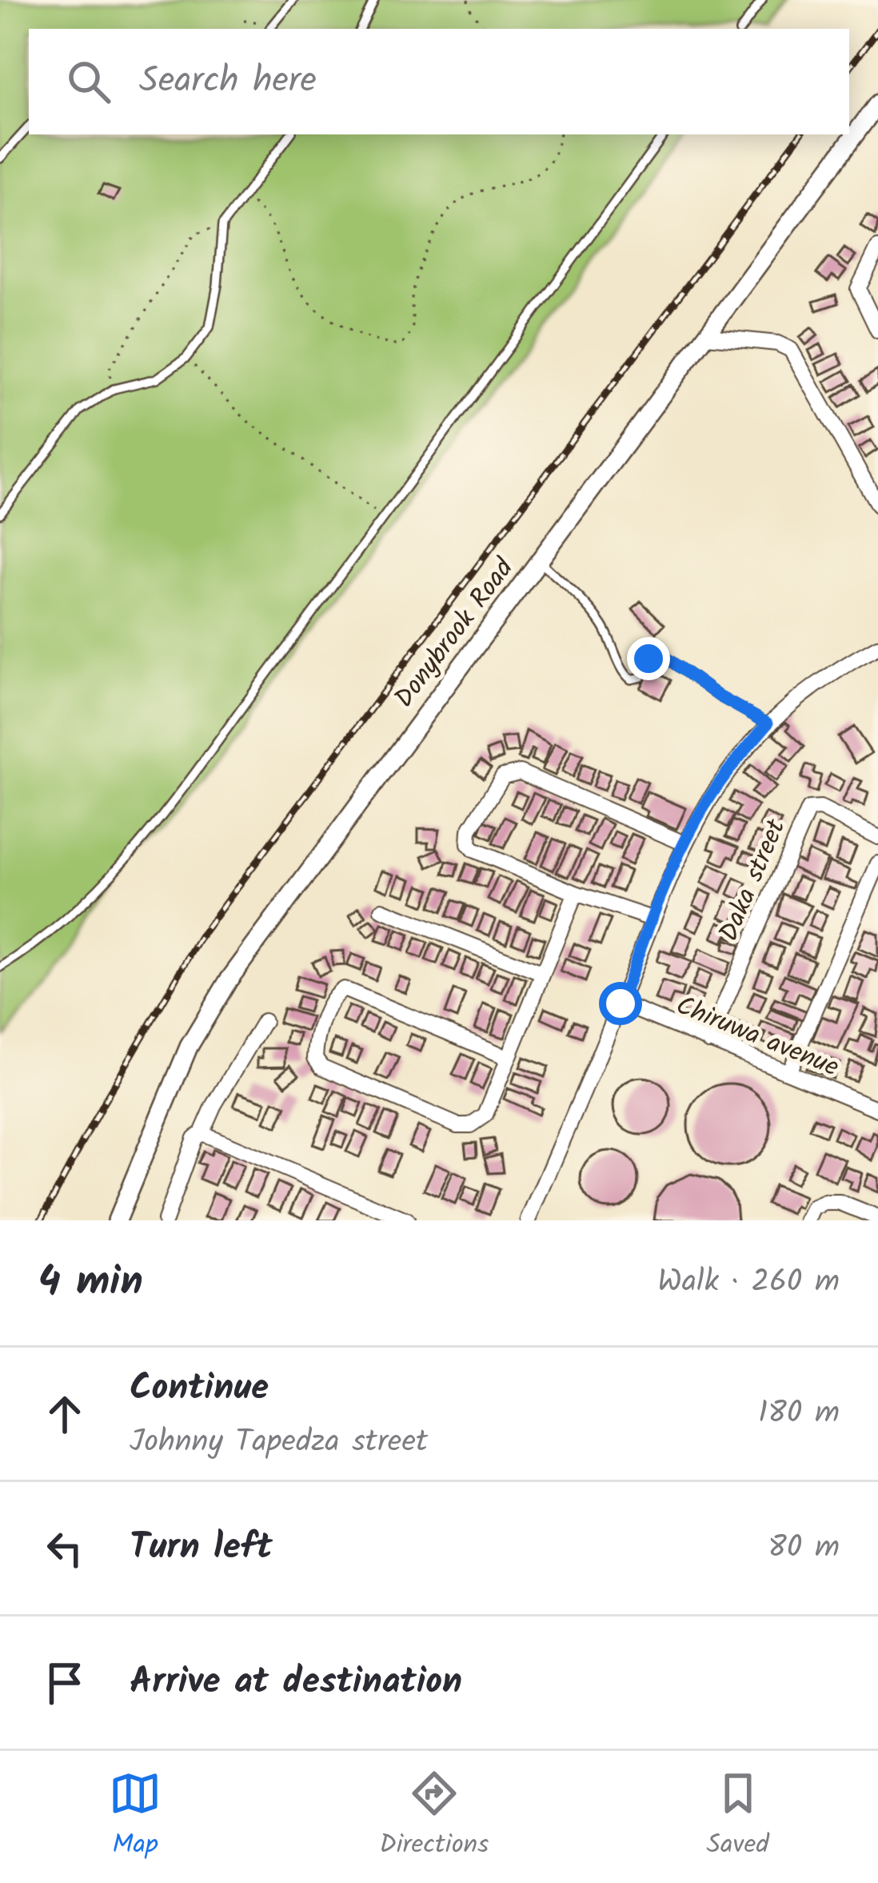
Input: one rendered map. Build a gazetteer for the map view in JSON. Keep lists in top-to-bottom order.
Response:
{
  "streets": {
    "street": ["Donybrook Road", "Daka street", "Chiruwa avenue"]
  },
  "crossings": [
    ["Daka street", "Chiruwa avenue"]
  ],
  "page": {
    "search": "Search here",
    "heading": ["4 min", "Walk · 260 m"],
    "list": [
      ["Continue", "Johnny Tapedza street", "180 m"],
      ["Turn left", "80 m"],
      "Arrive at destination"
    ],
    "nav": ["Map", "Directions", "Saved"]
  }
}
